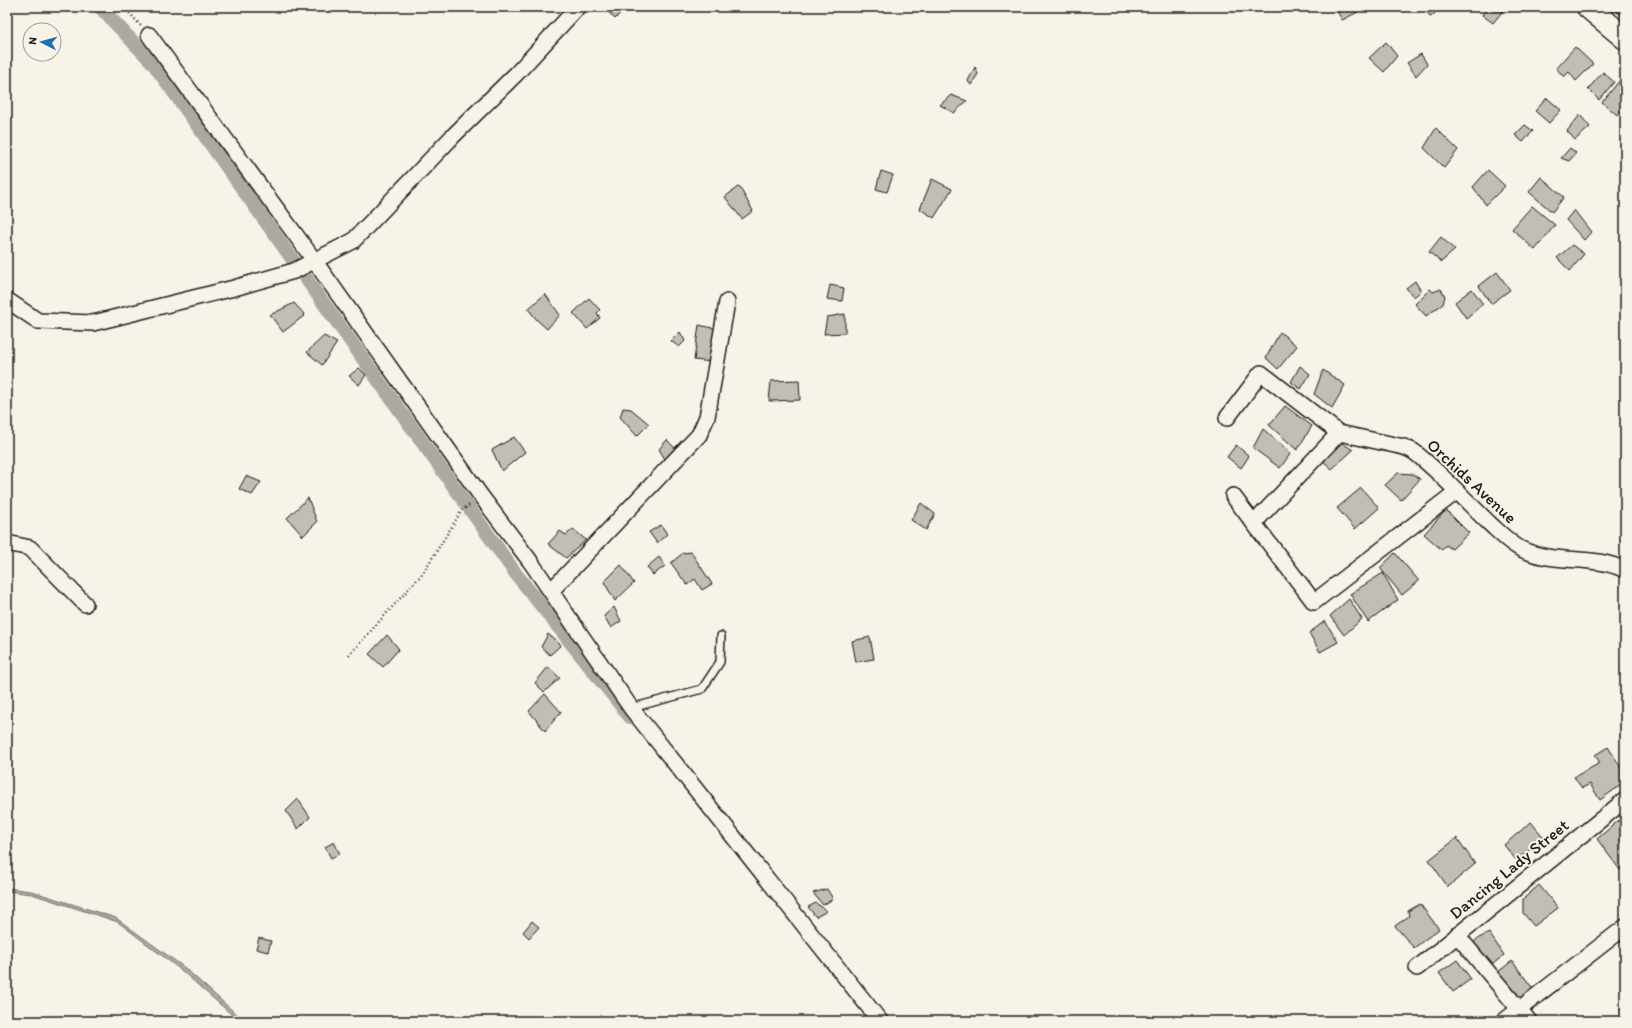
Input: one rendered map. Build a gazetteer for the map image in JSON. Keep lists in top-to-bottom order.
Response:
{
  "streets": {
    "street": ["Orchids Avenue", "Dancing Lady Street"]
  },
  "north": "left"
}
